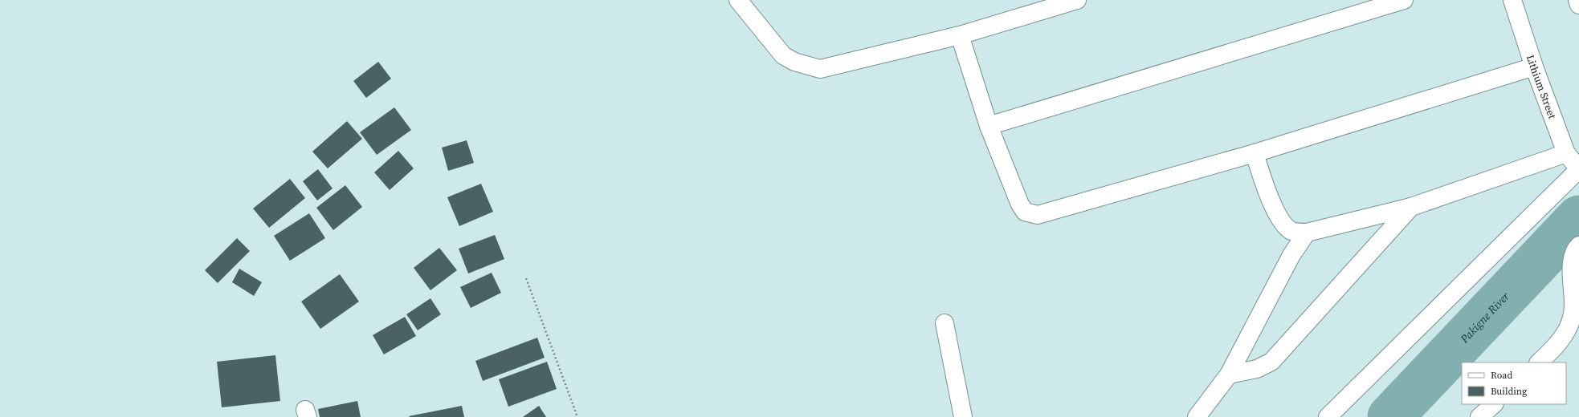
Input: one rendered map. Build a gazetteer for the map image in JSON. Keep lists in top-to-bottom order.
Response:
{
  "streets": {
    "street": ["Lithium Street"]
  },
  "water": ["Pakigne River"],
  "legend": ["Road", "Building"]
}
